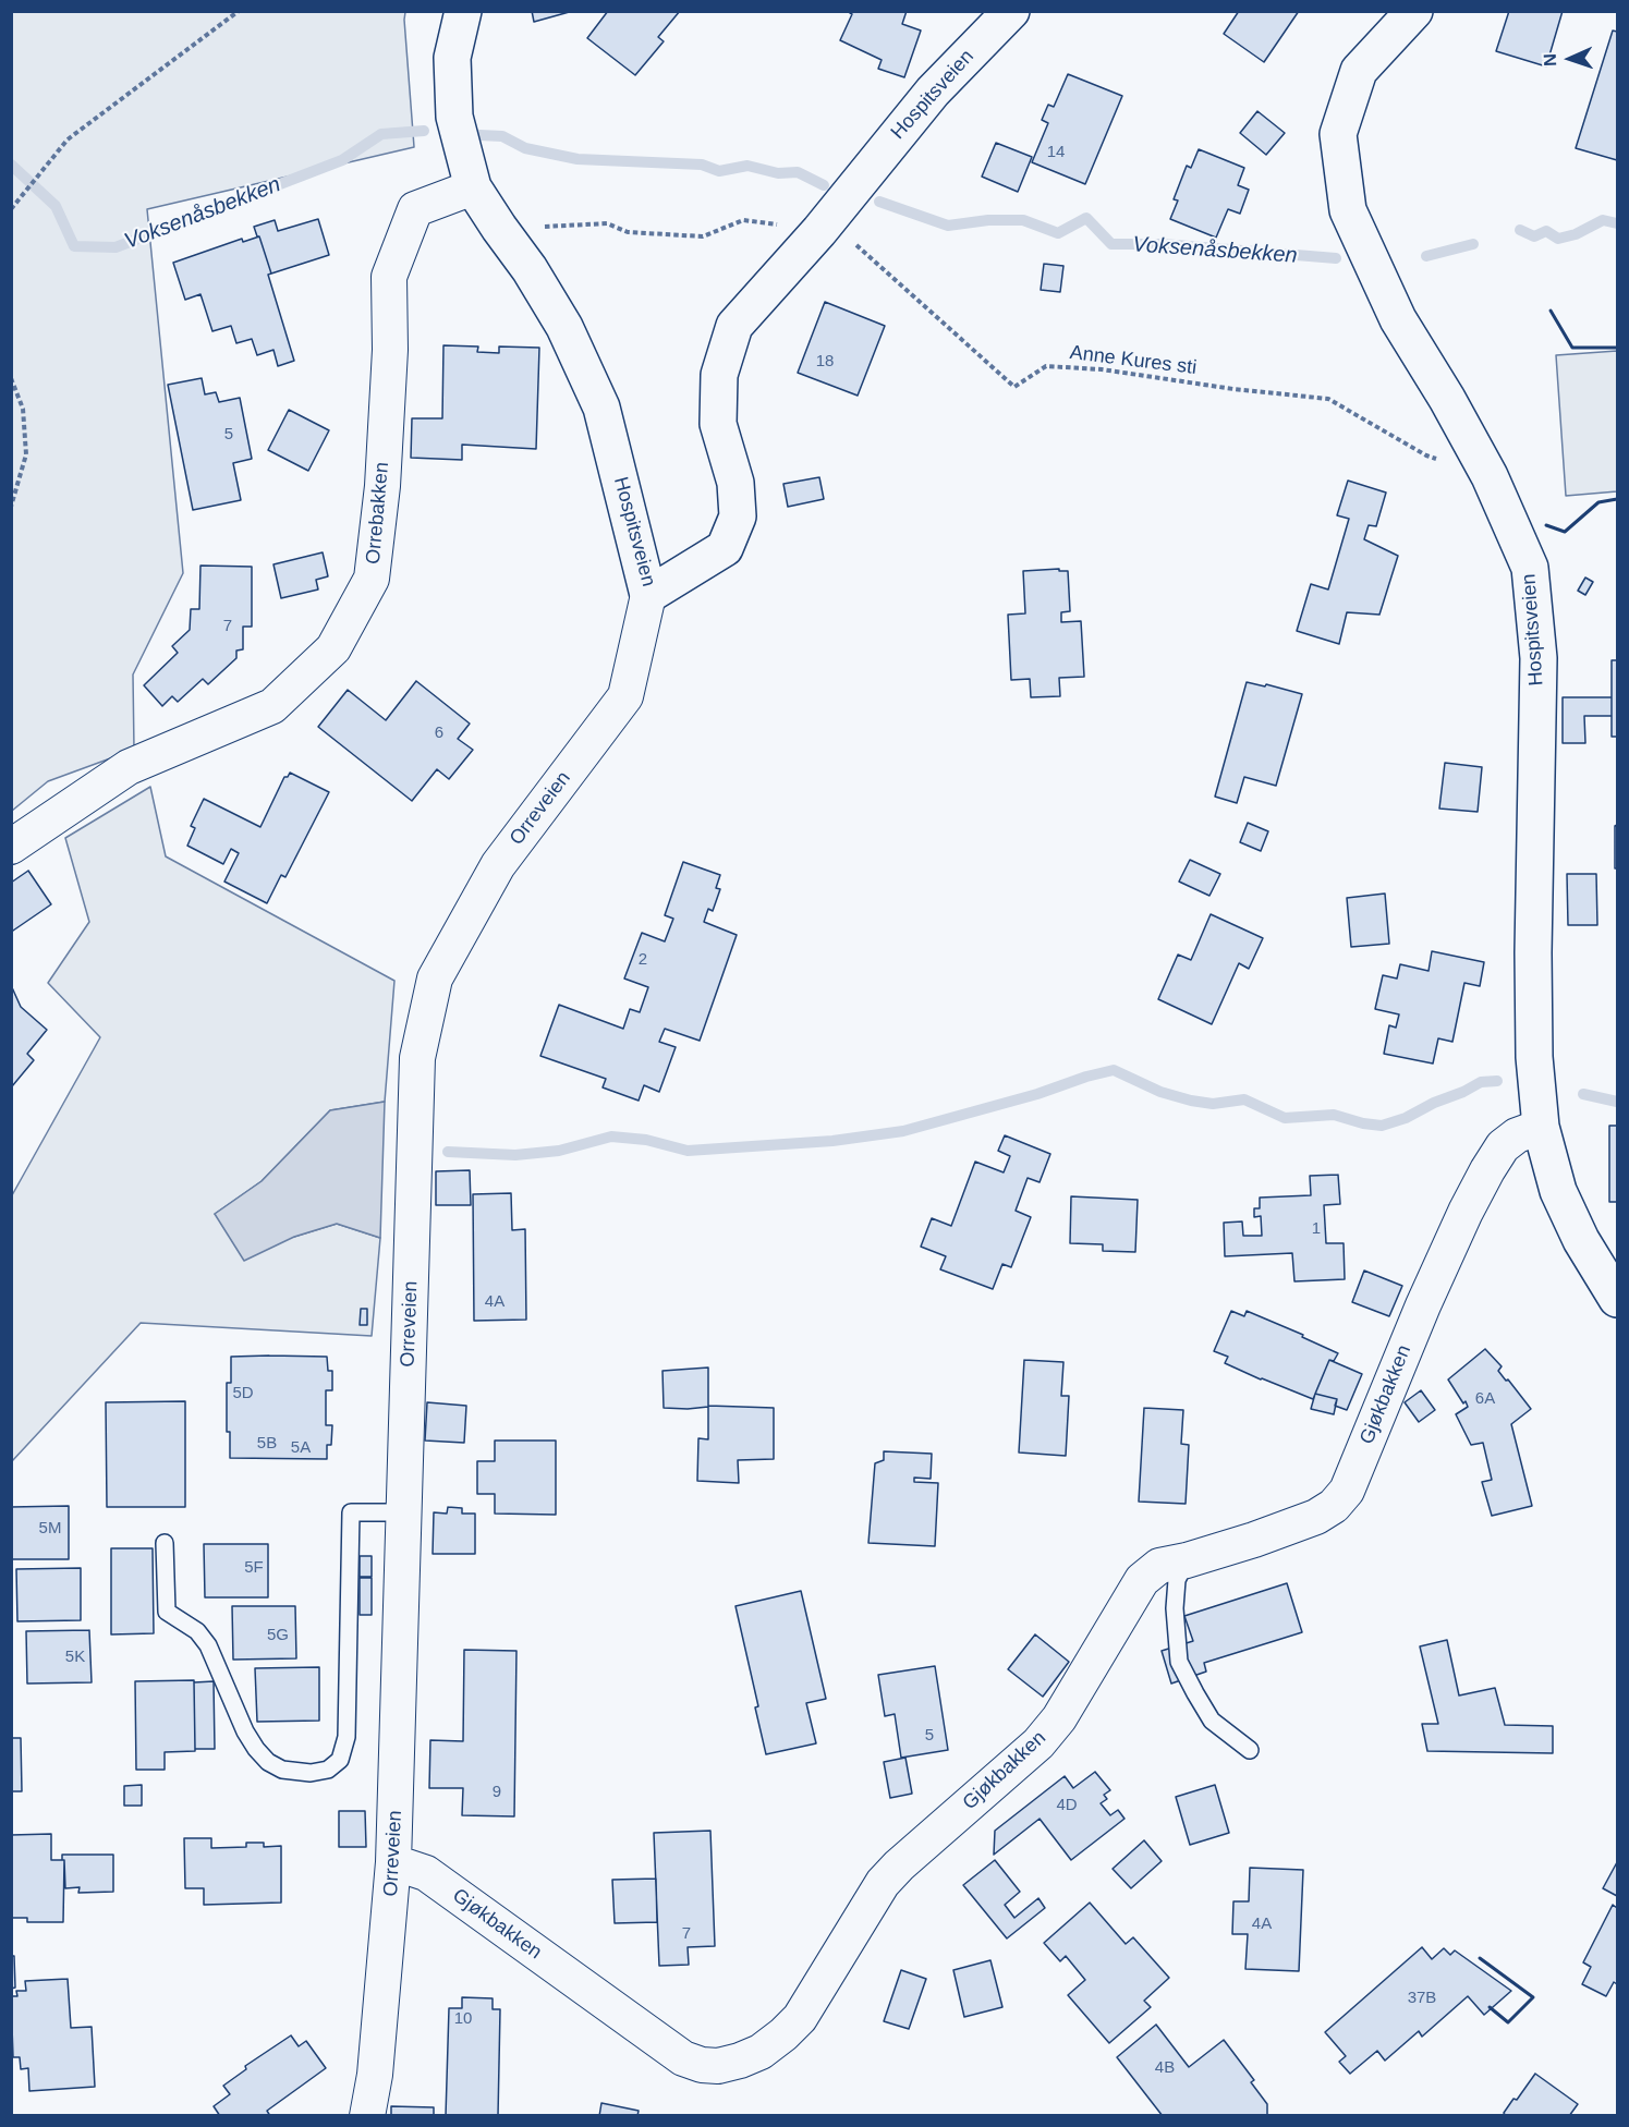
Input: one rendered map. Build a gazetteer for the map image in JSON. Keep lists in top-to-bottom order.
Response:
{
  "streets": {
    "street": [
      "Hospitsveien",
      "Orrebakken",
      "Orreveien",
      "Gjøkbakken"
    ],
    "path": ["Anne Kures sti"]
  },
  "crossings": [
    ["Hospitsveien", "Anne Kures sti"],
    ["Hospitsveien", "Orrebakken"],
    ["Hospitsveien", "Orreveien"],
    ["Hospitsveien", "Gjøkbakken"],
    ["Orreveien", "Gjøkbakken"]
  ],
  "water": ["Voksenåsbekken"],
  "house_numbers": [
    "14",
    "18",
    "5",
    "7",
    "6",
    "2",
    "1",
    "4A",
    "5D",
    "6A",
    "5B",
    "5A",
    "5M",
    "5F",
    "5G",
    "5K",
    "5",
    "9",
    "4D",
    "4A",
    "7",
    "37B",
    "10",
    "4B"
  ],
  "north": "left"
}
